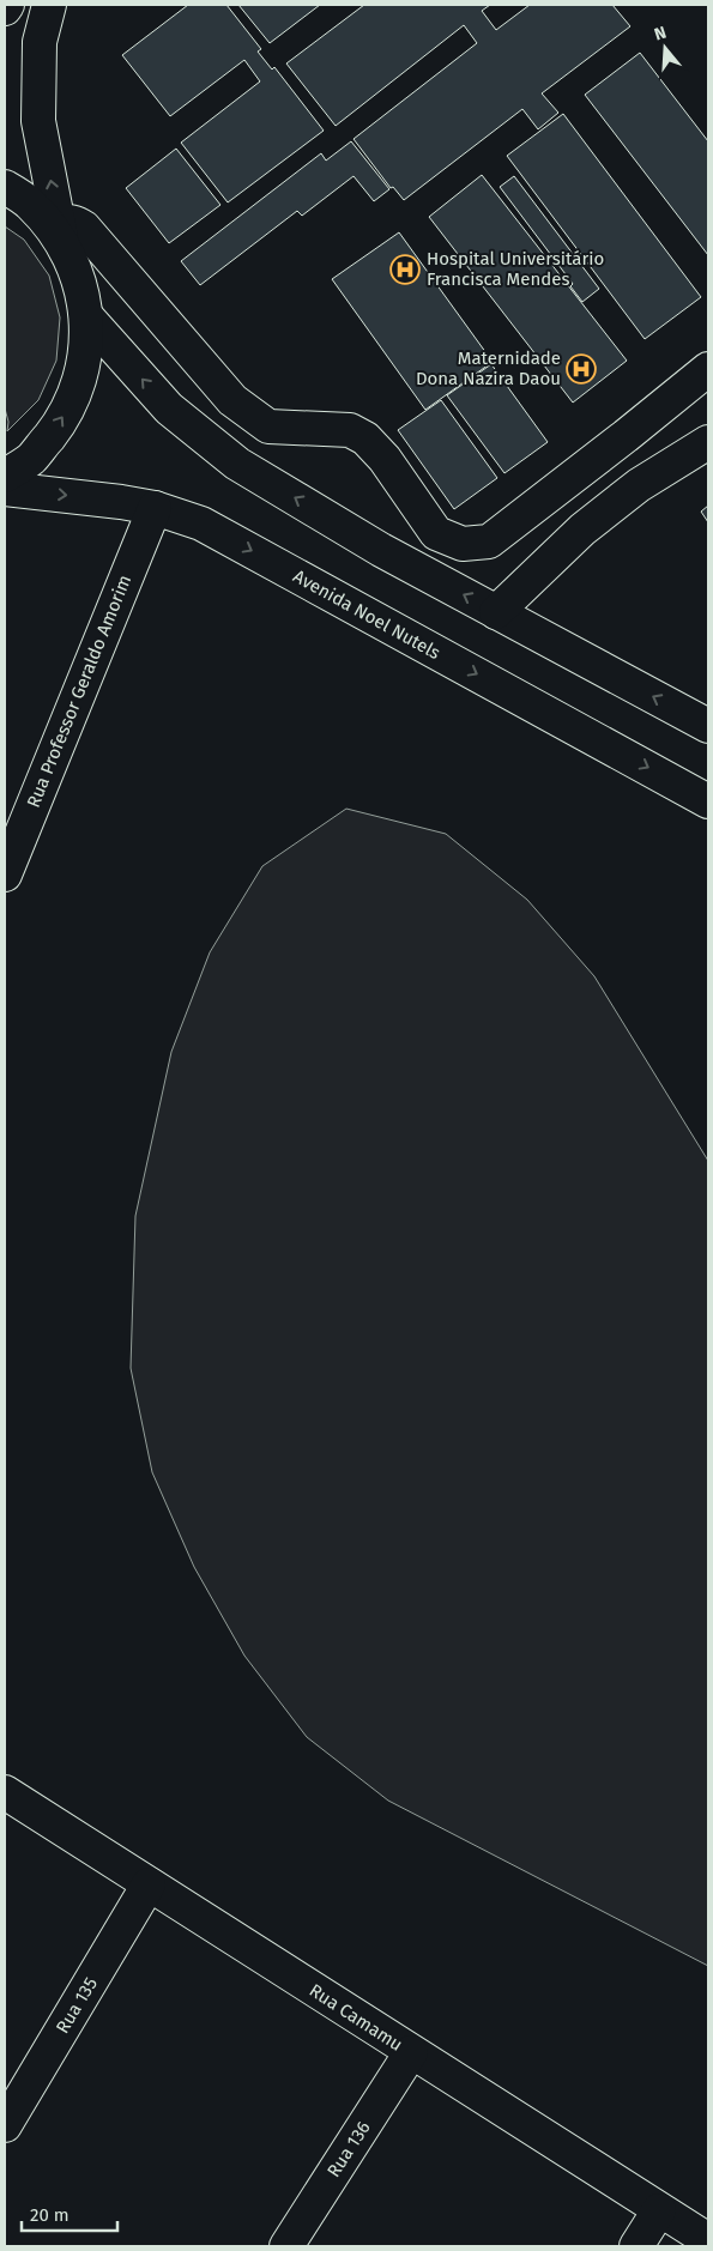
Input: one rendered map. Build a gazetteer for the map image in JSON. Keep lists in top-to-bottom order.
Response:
{
  "streets": {
    "street": [
      "Avenida Noel Nutels",
      "Rua Professor Geraldo Amorim",
      "Rua 135",
      "Rua Camamu",
      "Rua 136"
    ]
  },
  "crossings": [
    ["Avenida Noel Nutels", "Rua Professor Geraldo Amorim"],
    ["Rua 135", "Rua Camamu"],
    ["Rua Camamu", "Rua 136"]
  ],
  "places": {
    "hospital": ["Hospital Universitário Francisca Mendes", "Maternidade Dona Nazira Daou"]
  },
  "scale_bar": "20 m",
  "north": "top"
}
